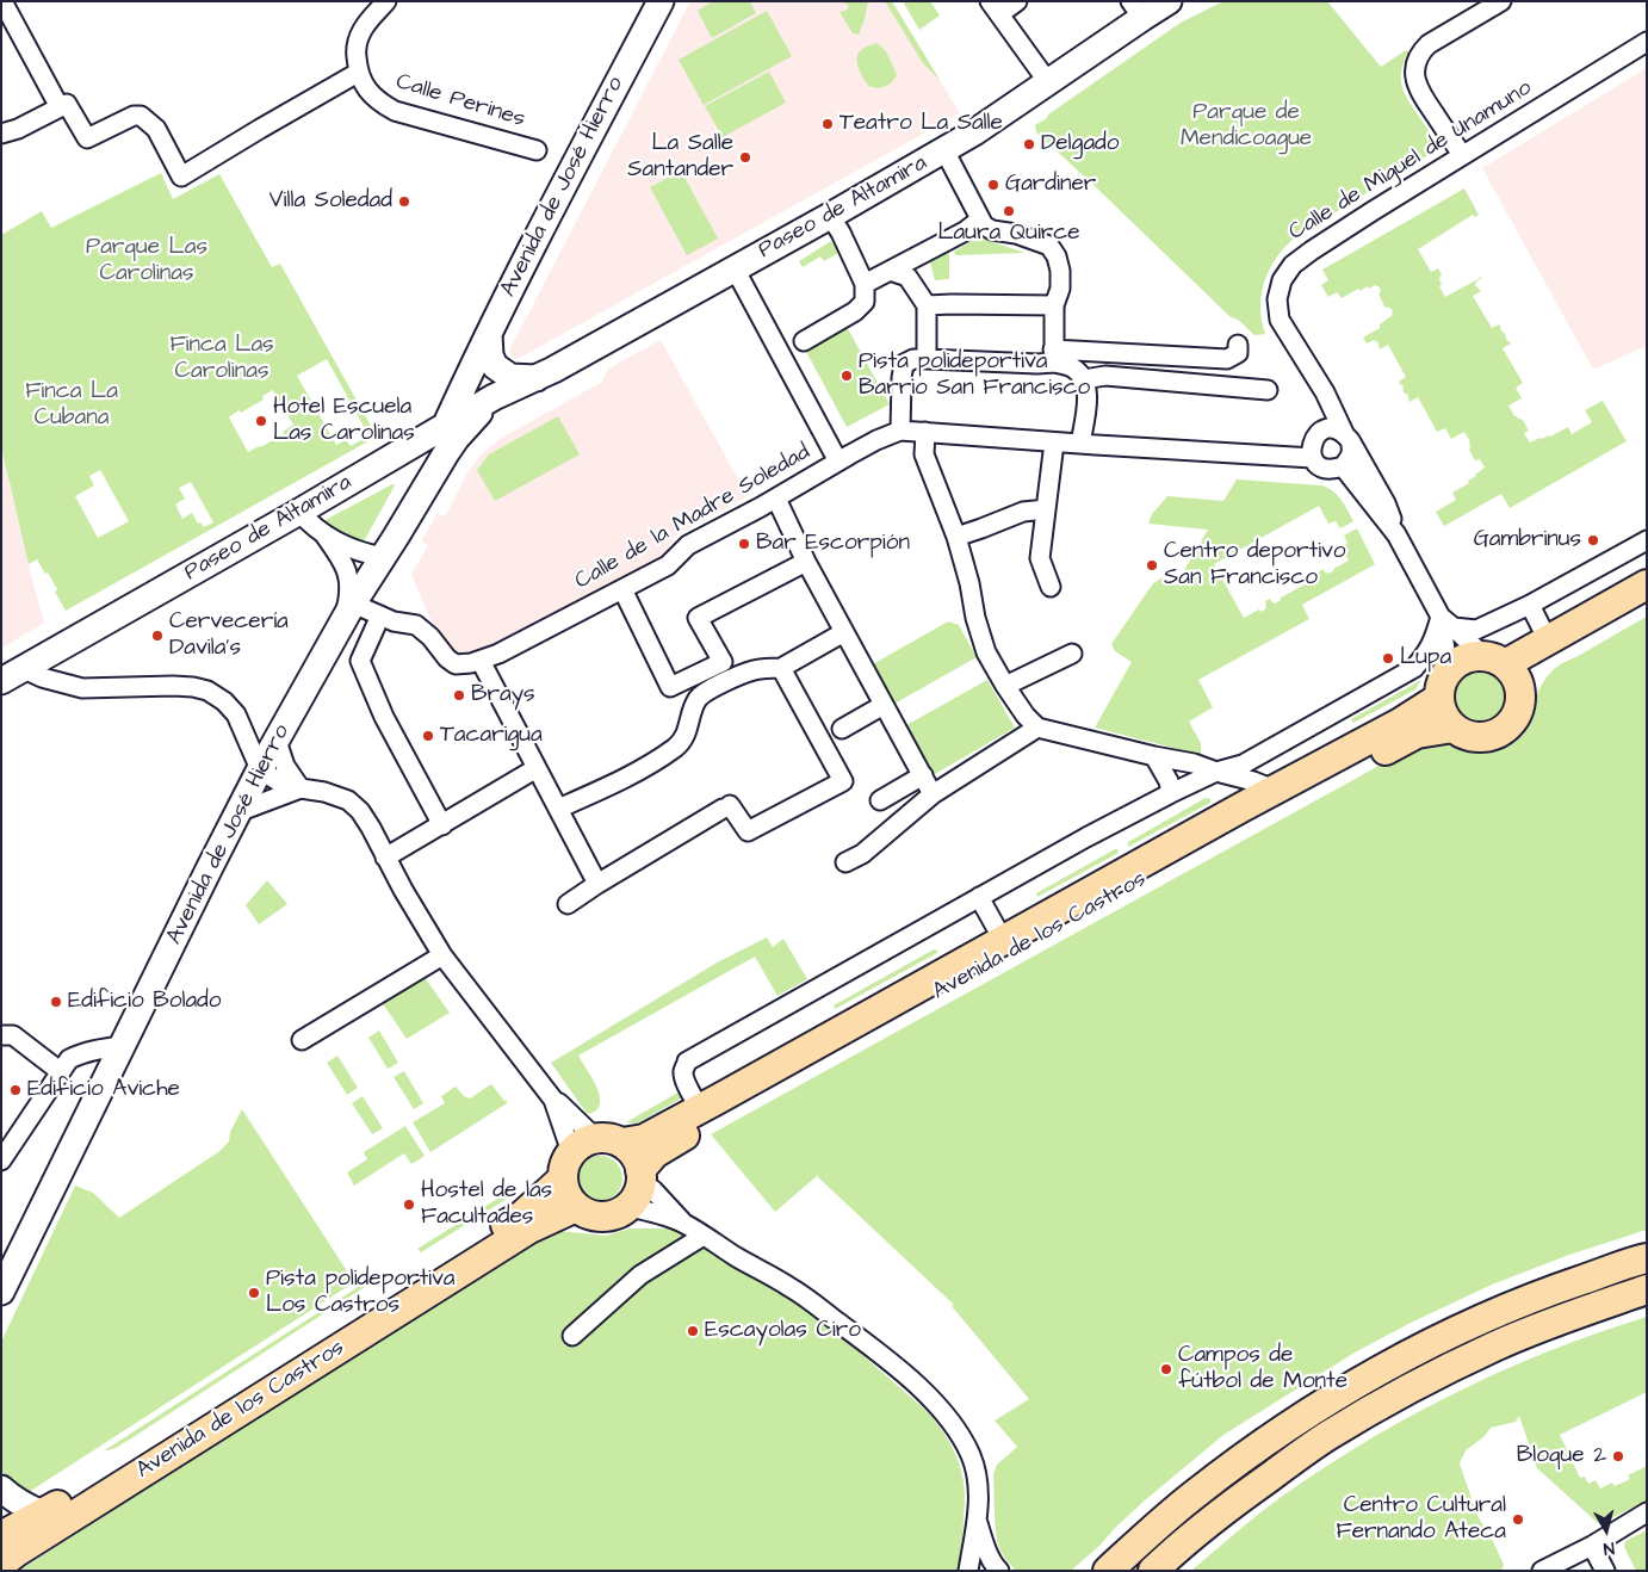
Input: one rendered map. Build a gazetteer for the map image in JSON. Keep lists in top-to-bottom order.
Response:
{
  "streets": {
    "main road": ["Avenida de José Hierro", "Paseo de Altamira", "Avenida de los Castros"],
    "street": ["Calle Perines", "Calle de Miguel de Unamuno", "Calle de la Madre Soledad"]
  },
  "crossings": [
    ["Calle de Miguel de Unamuno", "Avenida de los Castros"],
    ["Avenida de José Hierro", "Paseo de Altamira"],
    ["Avenida de José Hierro", "Calle de la Madre Soledad"],
    ["Paseo de Altamira", "Calle de la Madre Soledad"]
  ],
  "parks": [
    "Parque de Mendicoague",
    "Parque Las Carolinas",
    "Finca Las Carolinas",
    "Finca La Cubana"
  ],
  "places": [
    "Teatro La Salle",
    "Delgado",
    "La Salle Santander",
    "Gardiner",
    "Villa Soledad",
    "Laura Quirce",
    "Pista polideportiva Barrio San Francisco",
    "Hotel Escuela Las Carolinas",
    "Gambrinus",
    "Bar Escorpión",
    "Centro deportivo San Francisco",
    "Cervecería Davila's",
    "Lupa",
    "Brays",
    "Tacarigua",
    "Edificio Bolado",
    "Edificio Aviche",
    "Hostel de las Facultades",
    "Pista polideportiva Los Castros",
    "Escayolas Ciro",
    "Campos de fútbol de Monte",
    "Bloque 2",
    "Centro Cultural Fernando Ateca"
  ],
  "north": "bottom"
}
